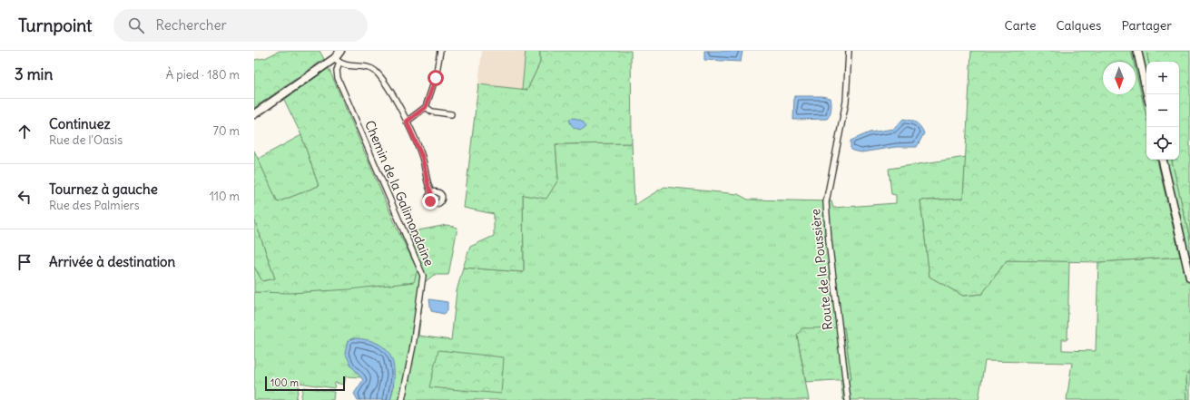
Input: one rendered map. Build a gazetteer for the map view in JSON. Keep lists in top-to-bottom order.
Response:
{
  "streets": {
    "street": ["Chemin de la Galimondaine", "Route de la Poussière"]
  },
  "scale_bar": "100 m",
  "north": "bottom",
  "page": {
    "header": "Turnpoint",
    "search": "Rechercher",
    "nav": ["Carte", "Calques", "Partager"],
    "heading": ["3 min", "À pied · 180 m"],
    "map_buttons": ["+", "−"],
    "list": [
      ["Continuez", "Rue de l'Oasis", "70 m"],
      ["Tournez à gauche", "Rue des Palmiers", "110 m"],
      "Arrivée à destination"
    ],
    "scale": "100 m"
  }
}
